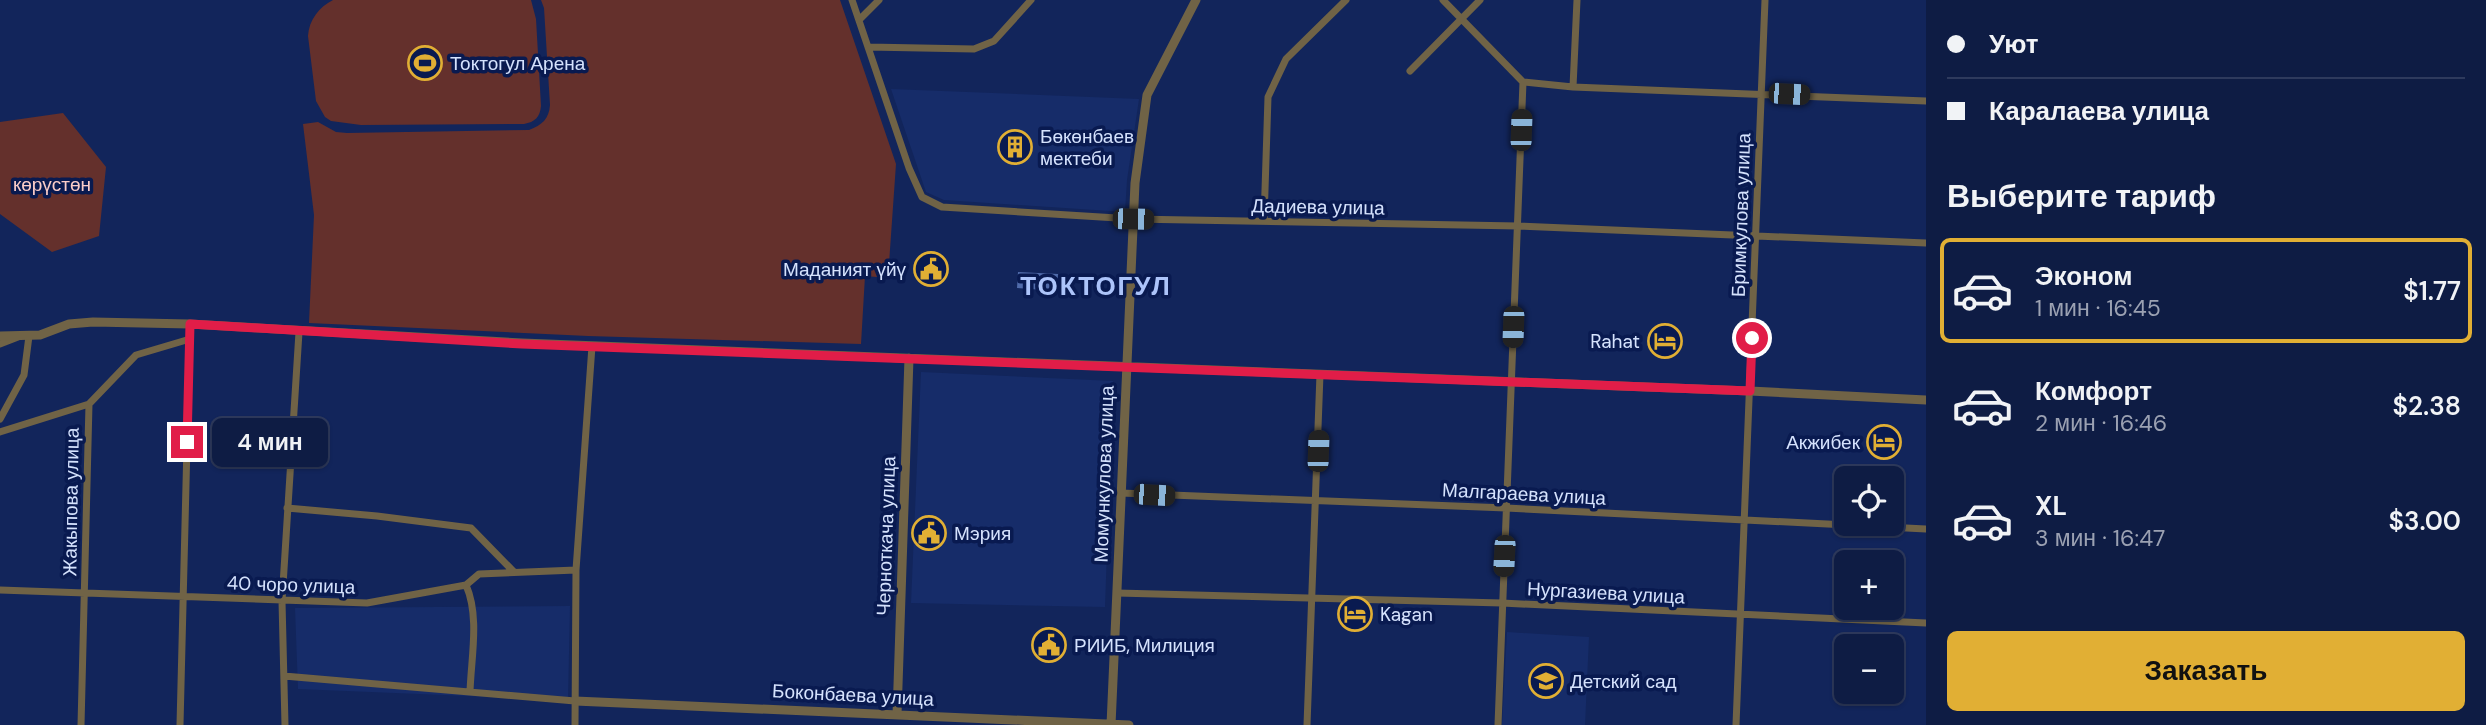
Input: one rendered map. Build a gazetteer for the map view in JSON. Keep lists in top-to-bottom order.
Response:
{
  "streets": {
    "street": [
      "Дадиева улица",
      "Бримкулова улица",
      "Момункулова улица",
      "Малгараева улица",
      "Жакыпова улица",
      "Черноткача улица",
      "40 чоро улица",
      "Нургазиева улица",
      "Боконбаева улица"
    ]
  },
  "crossings": [
    ["Дадиева улица", "Бримкулова улица"],
    ["Дадиева улица", "Момункулова улица"],
    ["Бримкулова улица", "Малгараева улица"],
    ["Бримкулова улица", "Нургазиева улица"],
    ["Момункулова улица", "Малгараева улица"],
    ["Момункулова улица", "Нургазиева улица"],
    ["Момункулова улица", "Боконбаева улица"],
    ["Жакыпова улица", "40 чоро улица"],
    ["Черноткача улица", "Боконбаева улица"]
  ],
  "districts": ["ТОКТОГУЛ"],
  "parks": ["көрүстөн"],
  "places": {
    "sports": ["Токтогул Арена"],
    "building": ["Бөкөнбаев мектеби"],
    "public building": ["Маданият үйү", "Мэрия", "РИИБ, Милиция"],
    "hotel": ["Rahat", "Акжибек", "Kagan"],
    "school or university": ["Детский сад"]
  },
  "page": {
    "banner": ["Уют", "Каралаева улица"],
    "heading": "Выберите тариф",
    "list": [
      {
        "name": "Эконом",
        "note": "1 мин · 16:45",
        "value": "$1.77"
      },
      {
        "name": "Комфорт",
        "note": "2 мин · 16:46",
        "value": "$2.38"
      },
      {
        "name": "XL",
        "note": "3 мин · 16:47",
        "value": "$3.00"
      }
    ],
    "bubble": "4 мин",
    "map_buttons": ["+", "−"],
    "buttons": "Заказать"
  }
}
